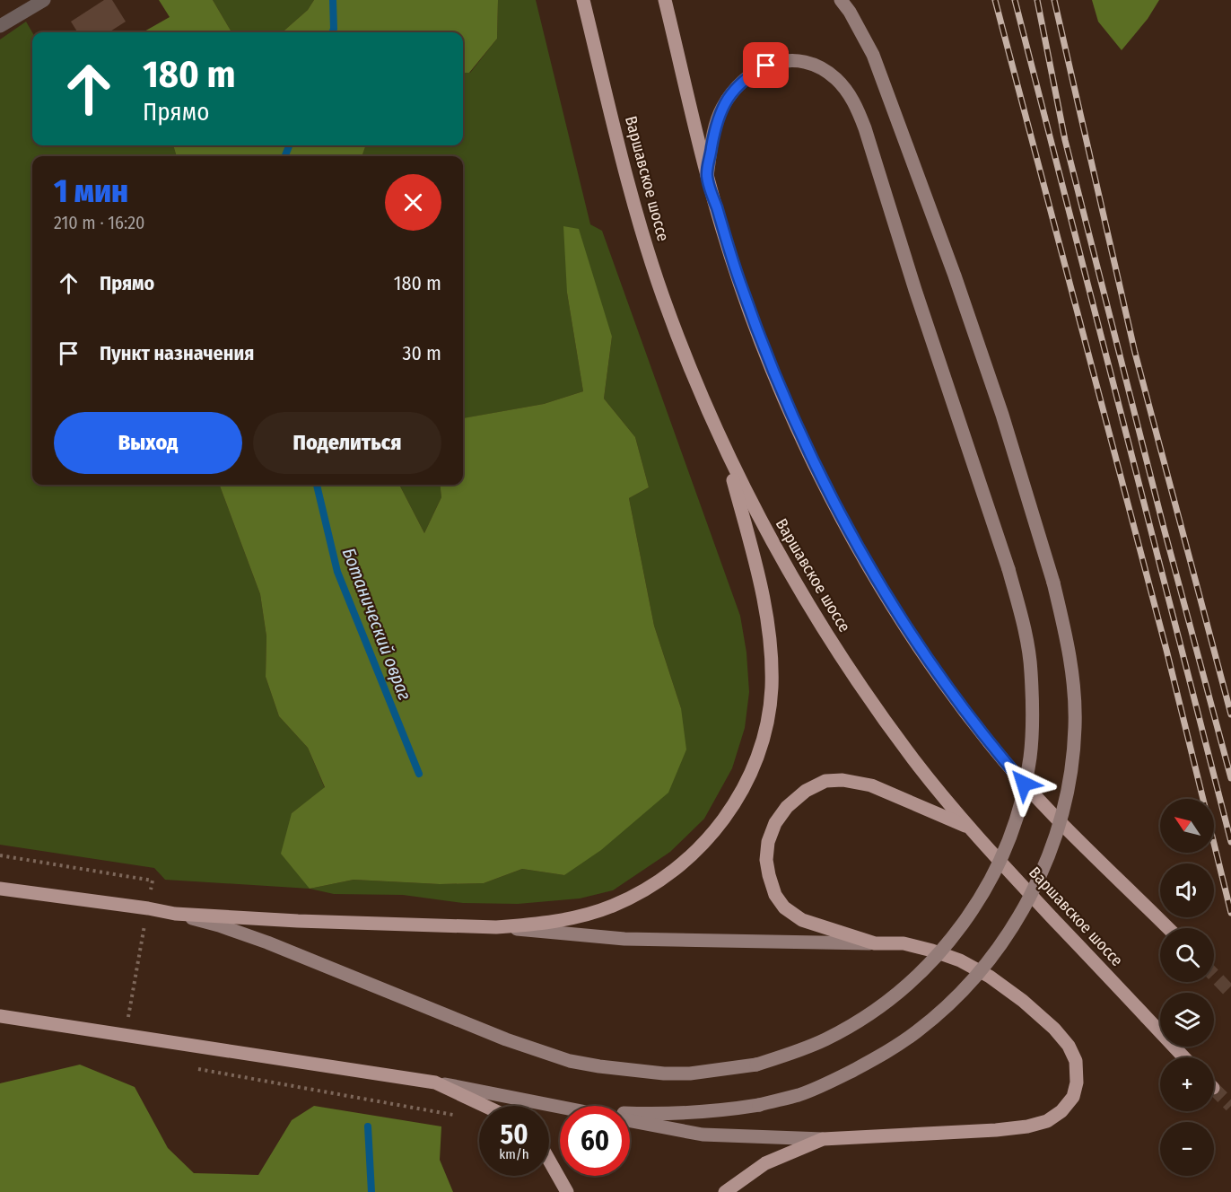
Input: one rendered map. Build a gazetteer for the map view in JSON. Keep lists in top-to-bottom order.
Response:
{
  "streets": {
    "main road": ["Варшавское шоссе"]
  },
  "water": ["Ботанический овраг"],
  "north": "top left",
  "page": {
    "turn": ["180 m", "Прямо"],
    "heading": ["1 мин", "210 m · 16:20"],
    "list": [
      {
        "name": "Прямо",
        "value": "180 m"
      },
      {
        "name": "Пункт назначения",
        "value": "30 m"
      }
    ],
    "buttons": ["Выход", "Поделиться"],
    "map_buttons": ["+", "−"],
    "speed": "50 km/h",
    "limit": "60"
  }
}
